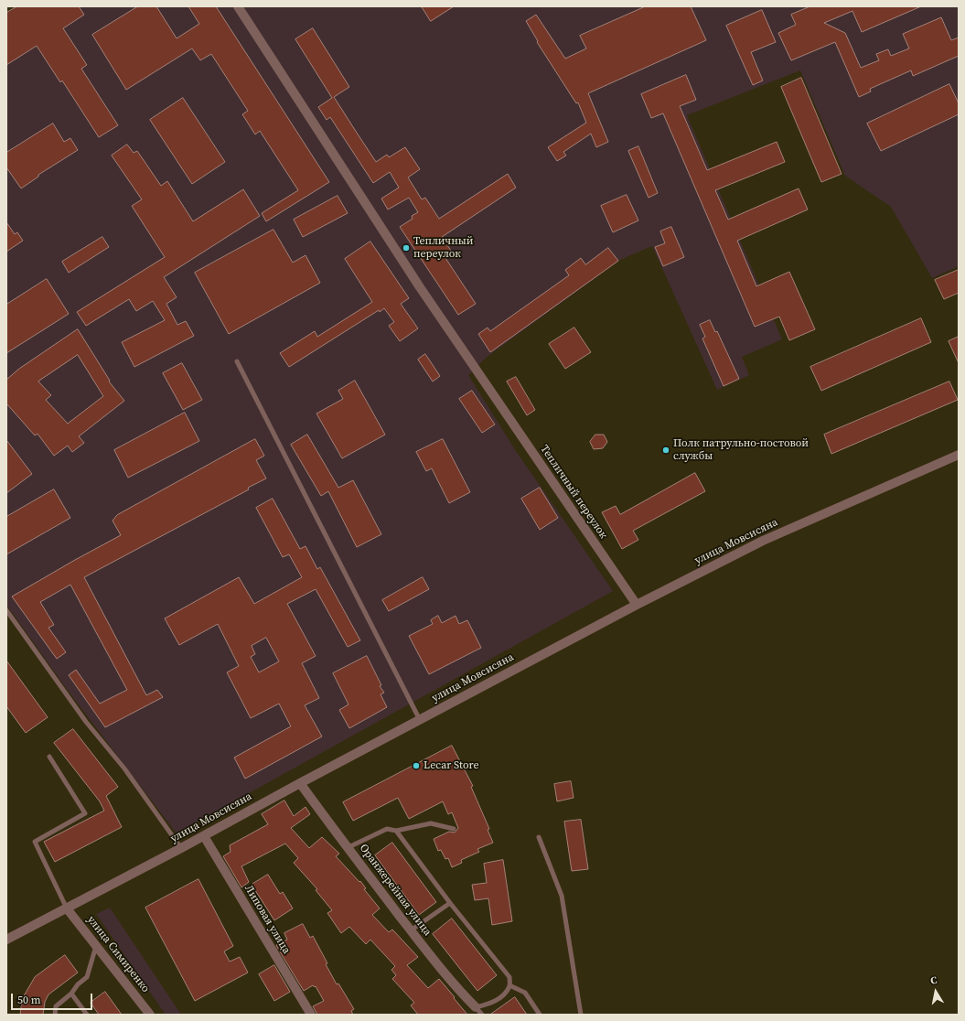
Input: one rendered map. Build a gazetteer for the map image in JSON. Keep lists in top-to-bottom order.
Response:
{
  "streets": {
    "street": [
      "Тепличный переулок",
      "улица Мовсисяна",
      "Оранжерейная улица",
      "Липовая улица",
      "улица Симиренко"
    ]
  },
  "crossings": [
    ["Тепличный переулок", "улица Мовсисяна"],
    ["улица Мовсисяна", "Оранжерейная улица"],
    ["улица Мовсисяна", "Липовая улица"],
    ["улица Мовсисяна", "улица Симиренко"]
  ],
  "places": ["Тепличный переулок", "Полк патрульно-постовой службы", "Lecar Store"],
  "scale_bar": "50 m",
  "north": "top"
}
